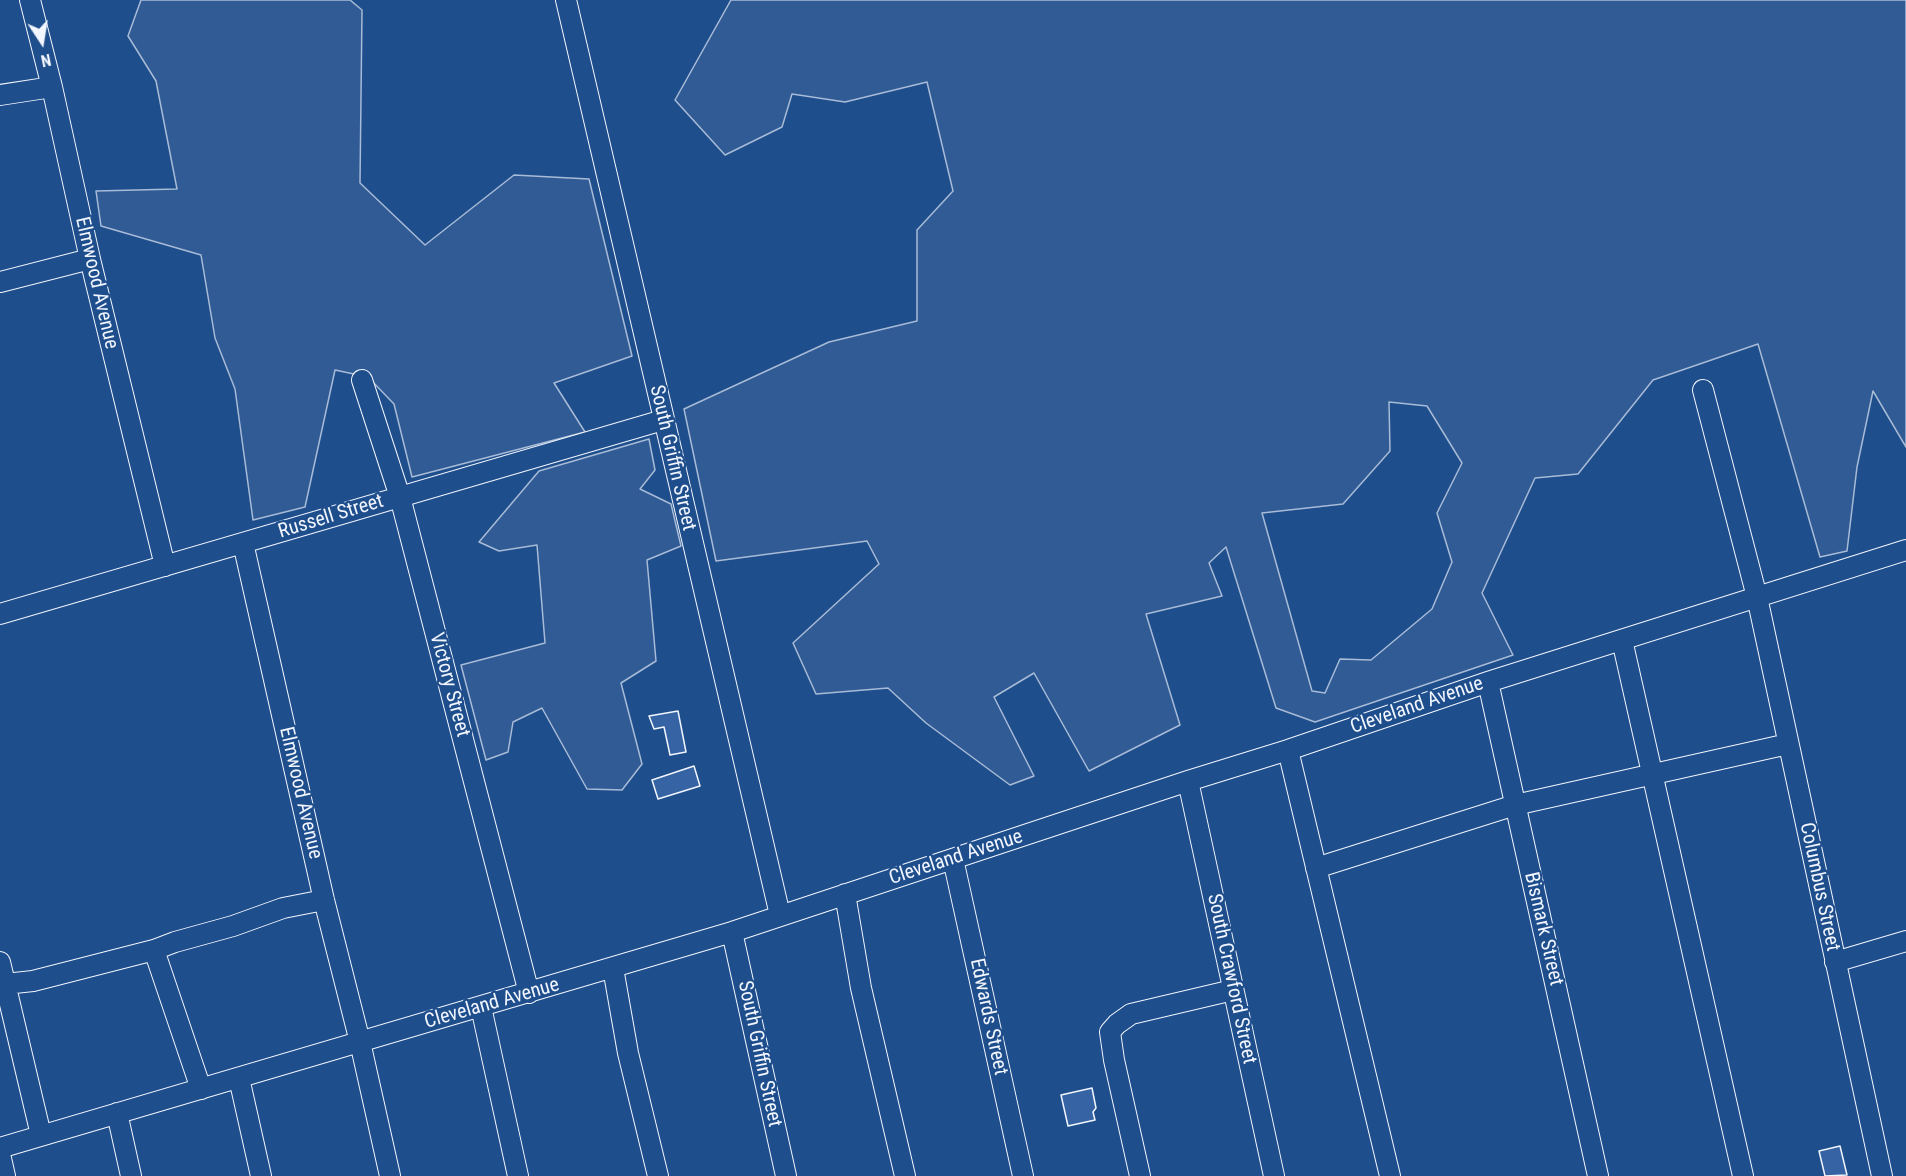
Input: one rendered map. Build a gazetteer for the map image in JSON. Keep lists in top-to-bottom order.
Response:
{
  "streets": {
    "street": [
      "Elmwood Avenue",
      "South Griffin Street",
      "Russell Street",
      "Victory Street",
      "Cleveland Avenue",
      "Columbus Street",
      "Bismark Street",
      "South Crawford Street",
      "Edwards Street"
    ]
  },
  "crossings": [
    ["Elmwood Avenue", "Russell Street"],
    ["Elmwood Avenue", "Cleveland Avenue"],
    ["South Griffin Street", "Russell Street"],
    ["South Griffin Street", "Cleveland Avenue"],
    ["Russell Street", "Victory Street"],
    ["Victory Street", "Cleveland Avenue"],
    ["Cleveland Avenue", "Columbus Street"],
    ["Cleveland Avenue", "Bismark Street"],
    ["Cleveland Avenue", "South Crawford Street"],
    ["Cleveland Avenue", "Edwards Street"]
  ],
  "north": "bottom"
}
